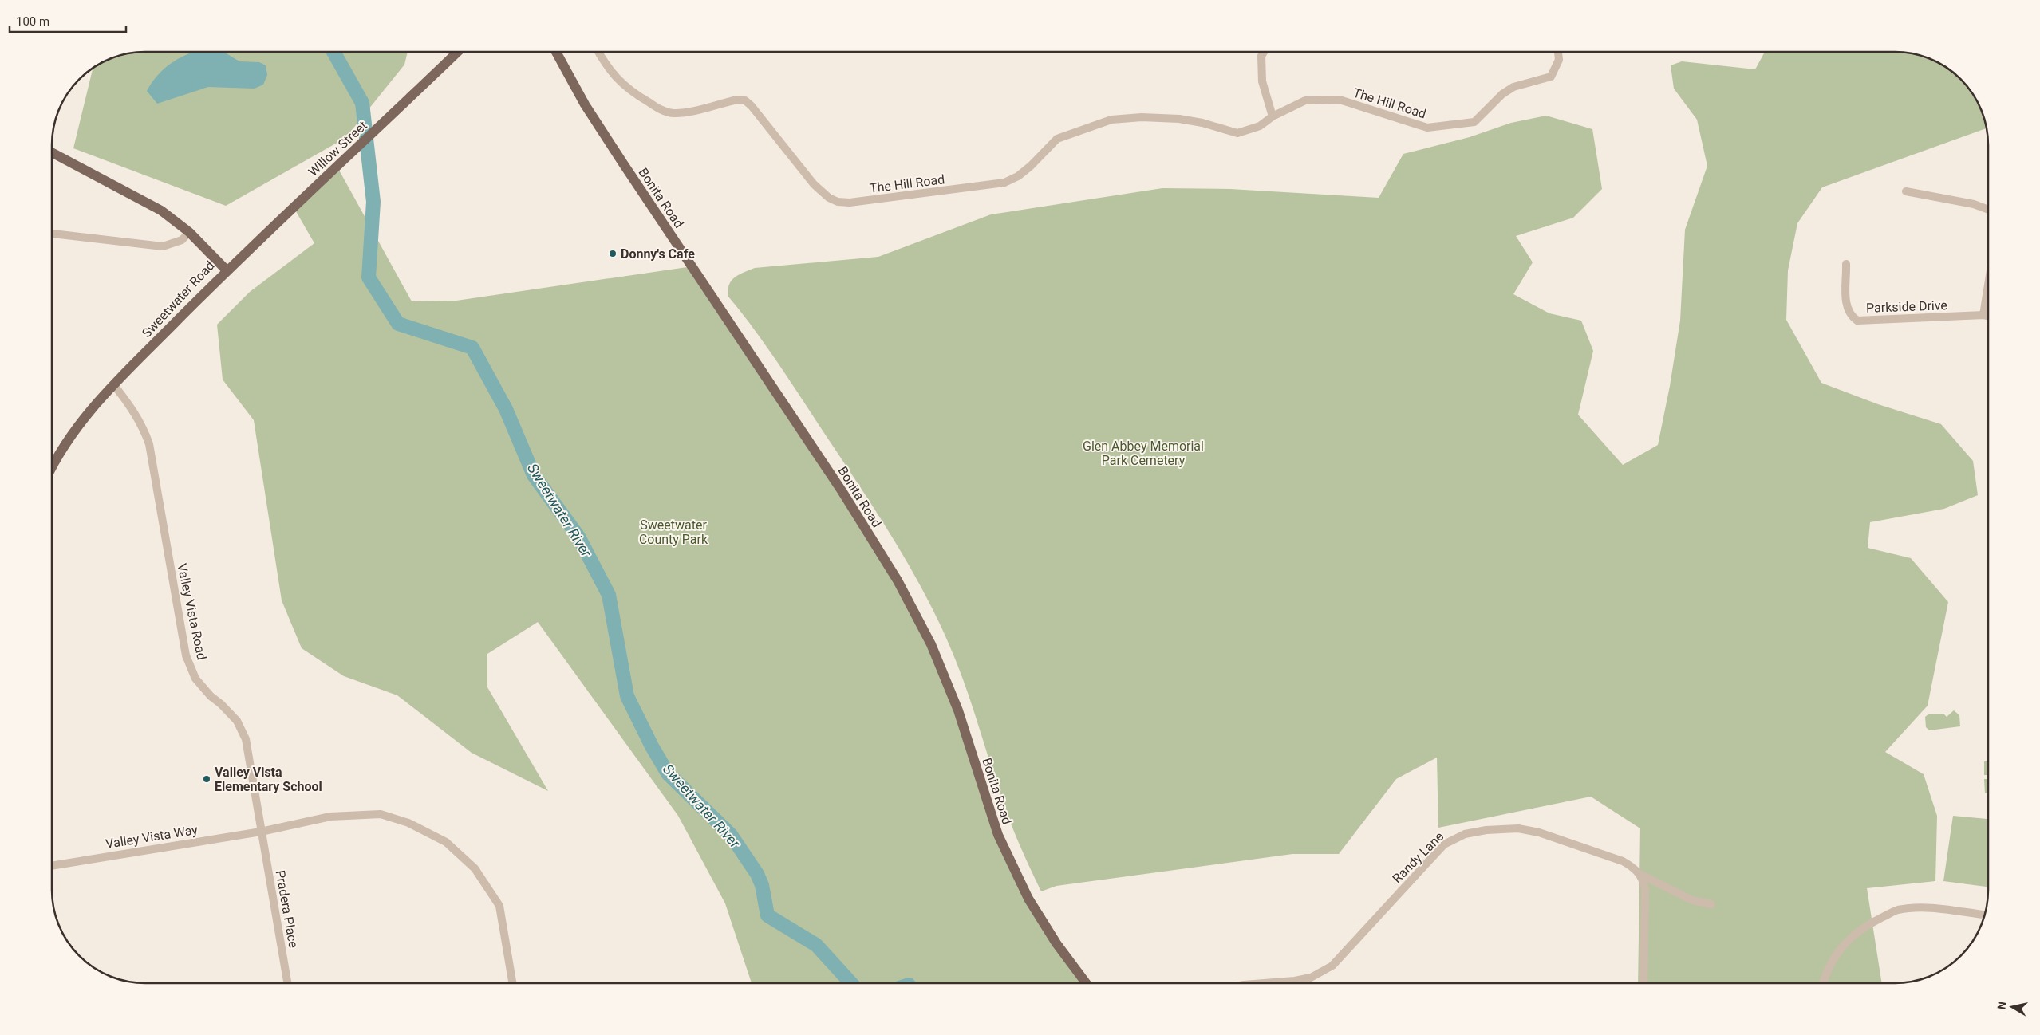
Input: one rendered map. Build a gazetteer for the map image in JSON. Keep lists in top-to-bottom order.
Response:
{
  "streets": {
    "main road": ["Willow Street", "Bonita Road", "Sweetwater Road"],
    "street": [
      "The Hill Road",
      "Parkside Drive",
      "Valley Vista Road",
      "Valley Vista Way",
      "Randy Lane",
      "Pradera Place"
    ]
  },
  "crossings": [
    ["Willow Street", "Sweetwater Road"],
    ["Sweetwater Road", "Valley Vista Road"],
    ["Valley Vista Road", "Valley Vista Way"],
    ["Valley Vista Road", "Pradera Place"],
    ["Valley Vista Way", "Pradera Place"]
  ],
  "water": ["Sweetwater River"],
  "parks": ["Glen Abbey Memorial Park Cemetery", "Sweetwater County Park"],
  "places": ["Donny's Cafe", "Valley Vista Elementary School"],
  "scale_bar": "100 m",
  "north": "left"
}
